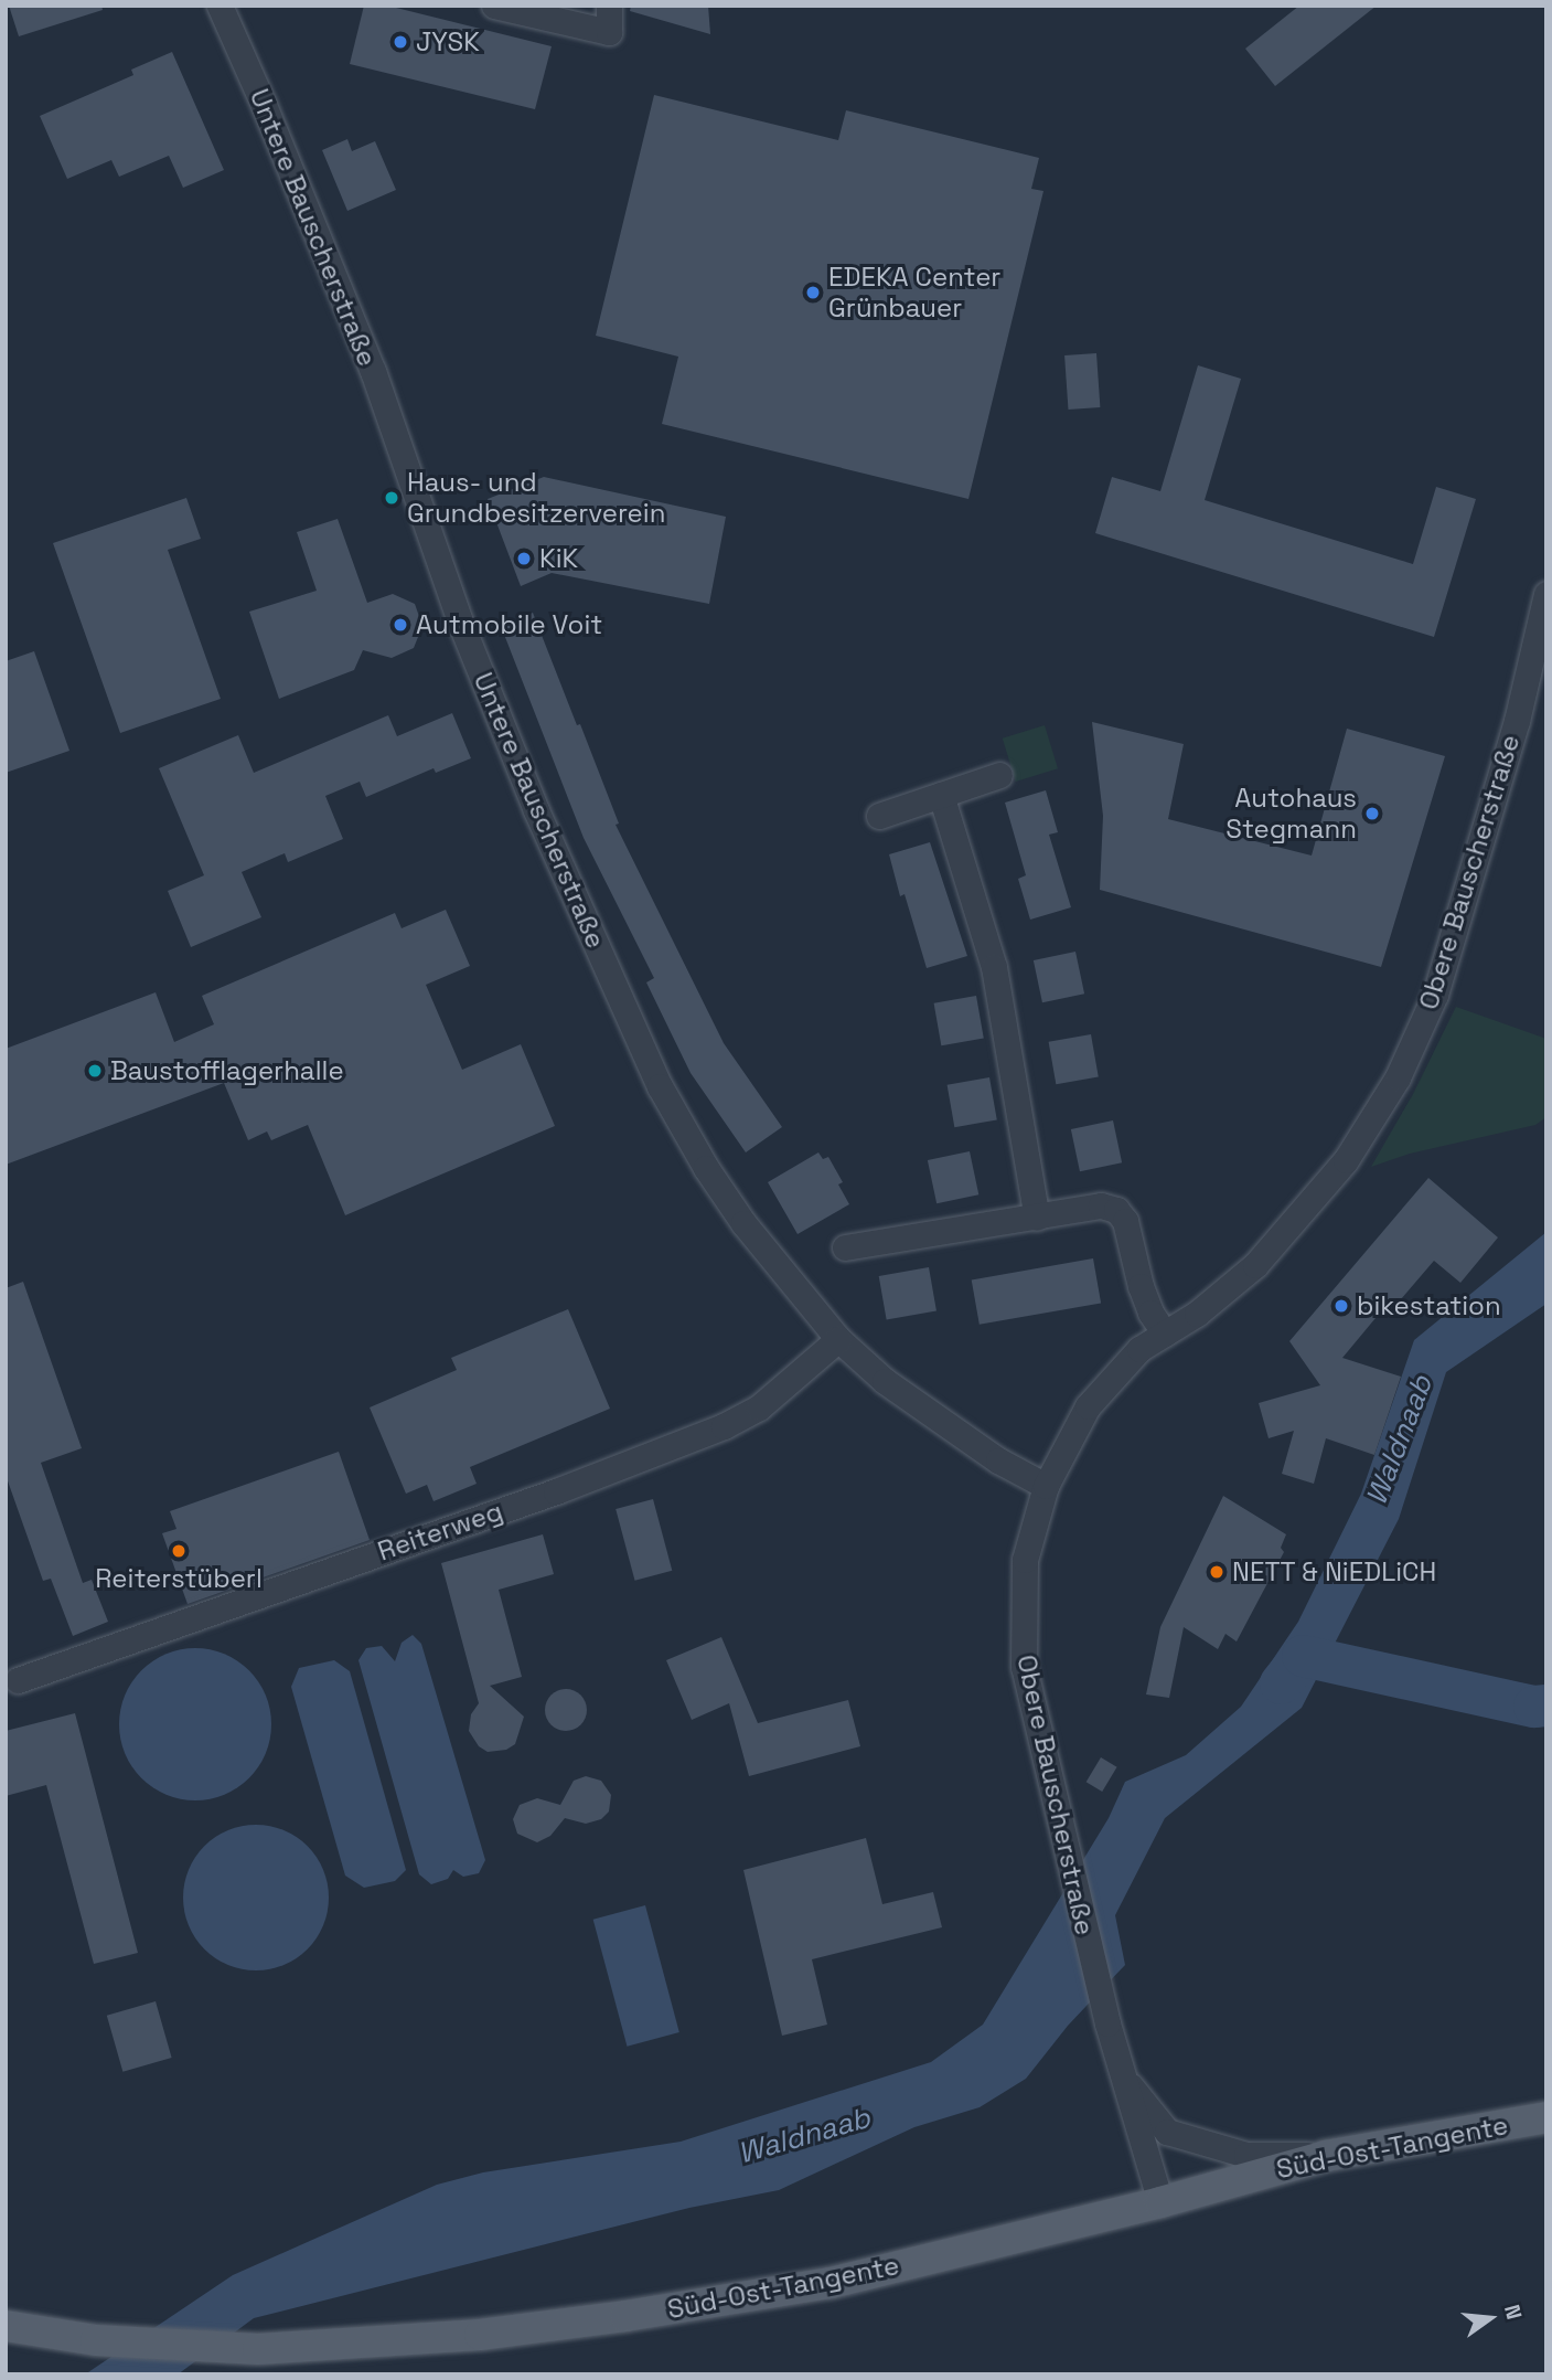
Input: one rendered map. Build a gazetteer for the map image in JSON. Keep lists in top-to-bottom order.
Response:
{
  "streets": {
    "main road": ["Süd-Ost-Tangente"],
    "street": ["Untere Bauscherstraße", "Obere Bauscherstraße", "Reiterweg"]
  },
  "crossings": [
    ["Untere Bauscherstraße", "Obere Bauscherstraße"],
    ["Untere Bauscherstraße", "Reiterweg"],
    ["Obere Bauscherstraße", "Süd-Ost-Tangente"]
  ],
  "water": ["Waldnaab"],
  "places": [
    "JYSK",
    "EDEKA Center Grünbauer",
    "Haus- und Grundbesitzerverein",
    "KiK",
    "Autmobile Voit",
    "Autohaus Stegmann",
    "Baustofflagerhalle",
    "bikestation",
    "Reiterstüberl",
    "NETT & NiEDLiCH"
  ],
  "north": "right"
}
